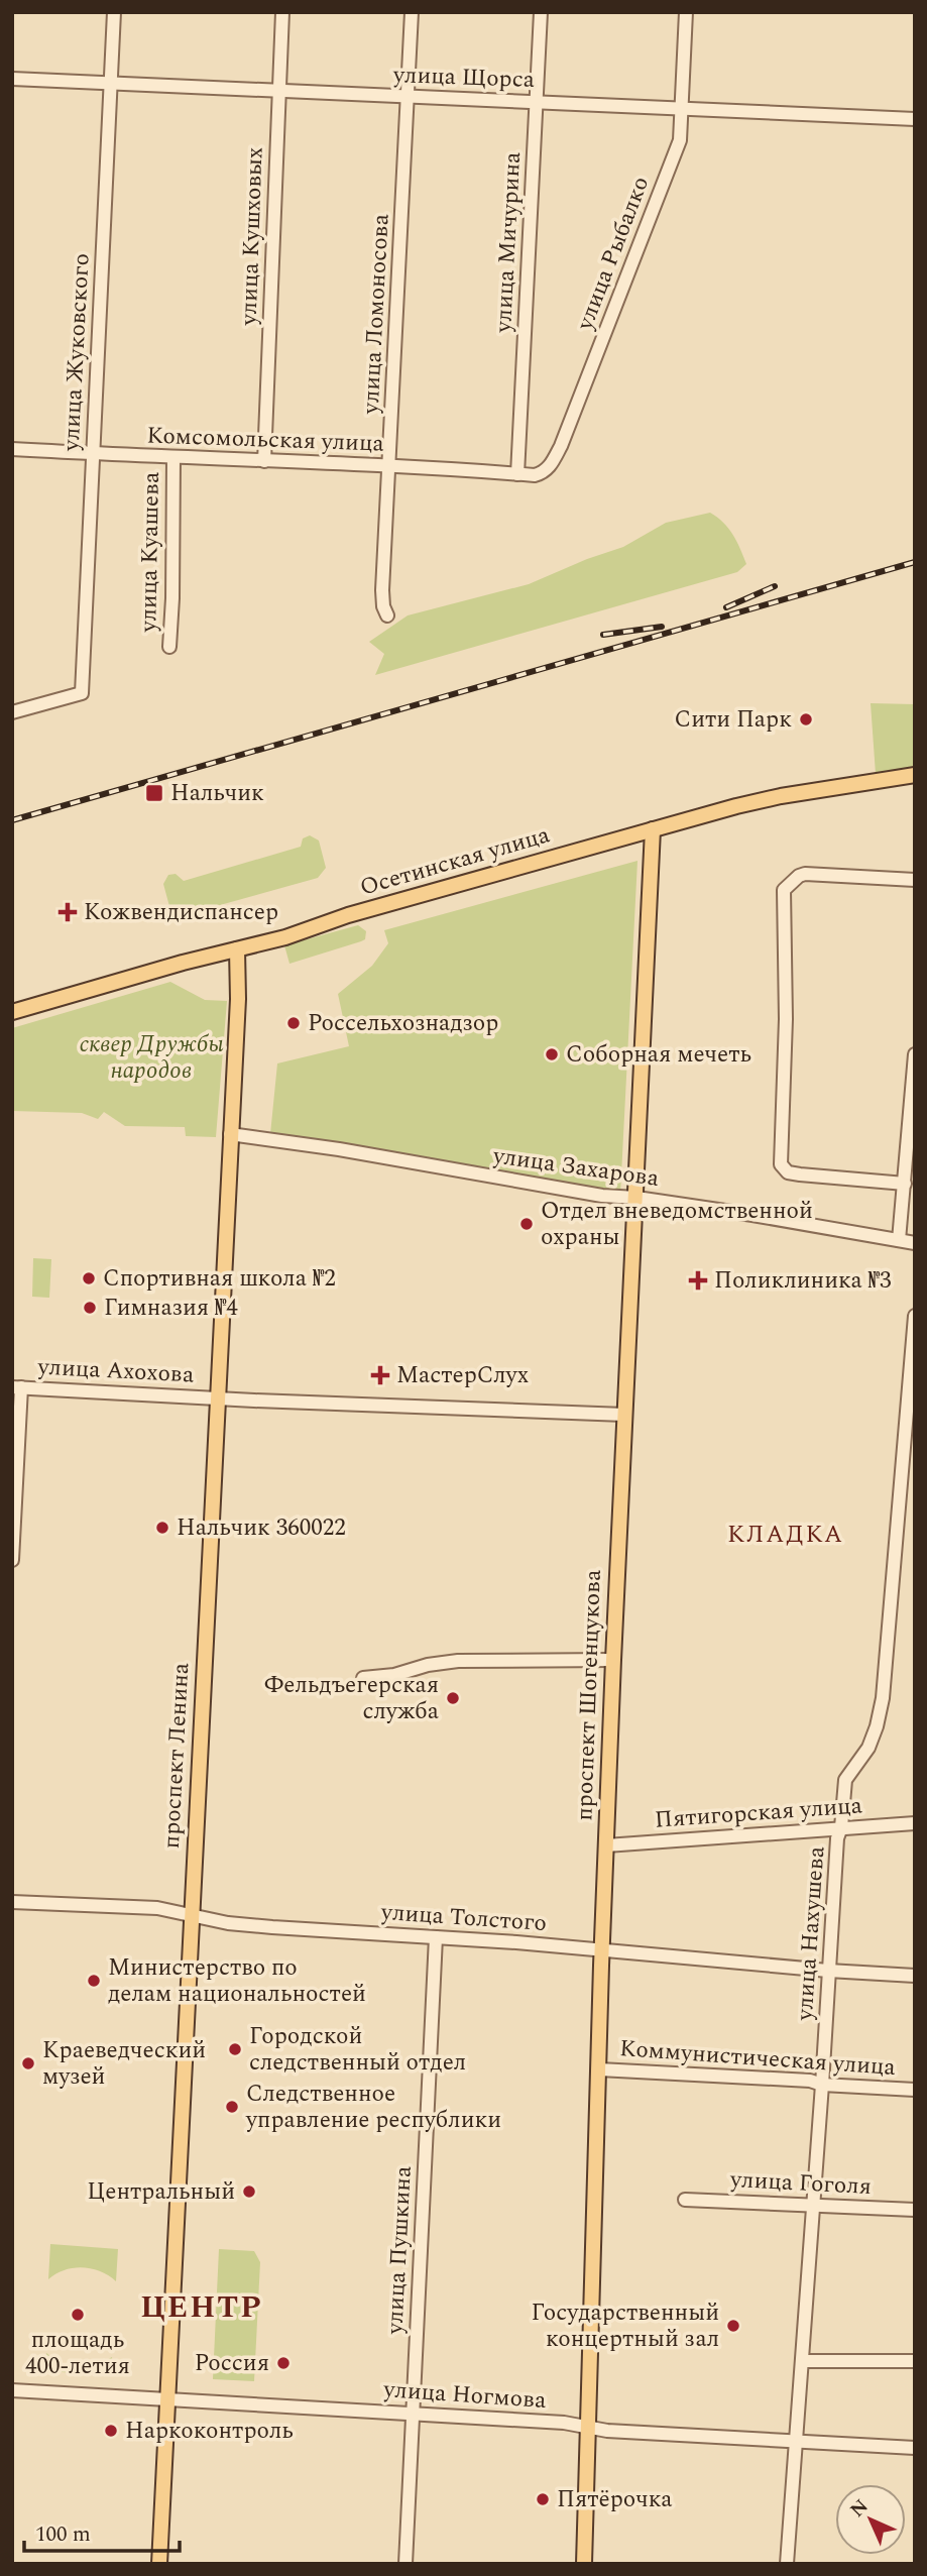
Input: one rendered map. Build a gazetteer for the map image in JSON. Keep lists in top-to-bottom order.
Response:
{
  "streets": {
    "main road": ["Осетинская улица", "проспект Шогенцукова", "проспект Ленина"],
    "street": [
      "улица Щорса",
      "улица Кушховых",
      "улица Мичурина",
      "улица Рыбалко",
      "улица Ломоносова",
      "улица Жуковского",
      "Комсомольская улица",
      "улица Куашева",
      "улица Захарова",
      "улица Ахохова",
      "Пятигорская улица",
      "улица Толстого",
      "улица Нахушева",
      "Коммунистическая улица",
      "улица Гоголя",
      "улица Пушкина",
      "улица Ногмова"
    ]
  },
  "crossings": [
    ["улица Щорса", "улица Кушховых"],
    ["улица Щорса", "улица Мичурина"],
    ["улица Щорса", "улица Рыбалко"],
    ["улица Щорса", "улица Ломоносова"],
    ["улица Щорса", "улица Жуковского"],
    ["улица Кушховых", "Комсомольская улица"],
    ["улица Мичурина", "улица Рыбалко"],
    ["улица Мичурина", "Комсомольская улица"],
    ["улица Рыбалко", "Комсомольская улица"],
    ["улица Ломоносова", "Комсомольская улица"],
    ["улица Жуковского", "Комсомольская улица"],
    ["Комсомольская улица", "улица Куашева"],
    ["Осетинская улица", "проспект Шогенцукова"],
    ["Осетинская улица", "проспект Ленина"],
    ["улица Захарова", "проспект Шогенцукова"],
    ["улица Захарова", "проспект Ленина"],
    ["улица Ахохова", "проспект Шогенцукова"],
    ["улица Ахохова", "проспект Ленина"],
    ["проспект Шогенцукова", "Пятигорская улица"],
    ["проспект Шогенцукова", "улица Толстого"],
    ["проспект Шогенцукова", "Коммунистическая улица"],
    ["проспект Шогенцукова", "улица Ногмова"],
    ["проспект Ленина", "улица Толстого"],
    ["проспект Ленина", "улица Ногмова"],
    ["Пятигорская улица", "улица Нахушева"],
    ["улица Толстого", "улица Нахушева"],
    ["улица Толстого", "улица Пушкина"],
    ["улица Нахушева", "Коммунистическая улица"],
    ["улица Нахушева", "улица Гоголя"],
    ["улица Нахушева", "улица Ногмова"],
    ["улица Пушкина", "улица Ногмова"]
  ],
  "districts": ["КЛАДКА", "ЦЕНТР"],
  "parks": ["сквер Дружбы народов"],
  "places": {
    "other": [
      "Сити Парк",
      "Россельхознадзор",
      "Соборная мечеть",
      "Отдел вневедомственной охраны",
      "Спортивная школа №2",
      "Гимназия №4",
      "Нальчик 360022",
      "Фельдъегерская служба",
      "Министерство по делам национальностей",
      "Городской следственный отдел",
      "Краеведческий музей",
      "Следственное управление республики",
      "Центральный",
      "площадь 400-летия",
      "Государственный концертный зал",
      "Россия",
      "Наркоконтроль",
      "Пятёрочка"
    ],
    "transit": ["Нальчик"],
    "health": ["Кожвендиспансер", "Поликлиника №3", "МастерСлух"]
  },
  "scale_bar": "100 m",
  "north": "top left"
}
